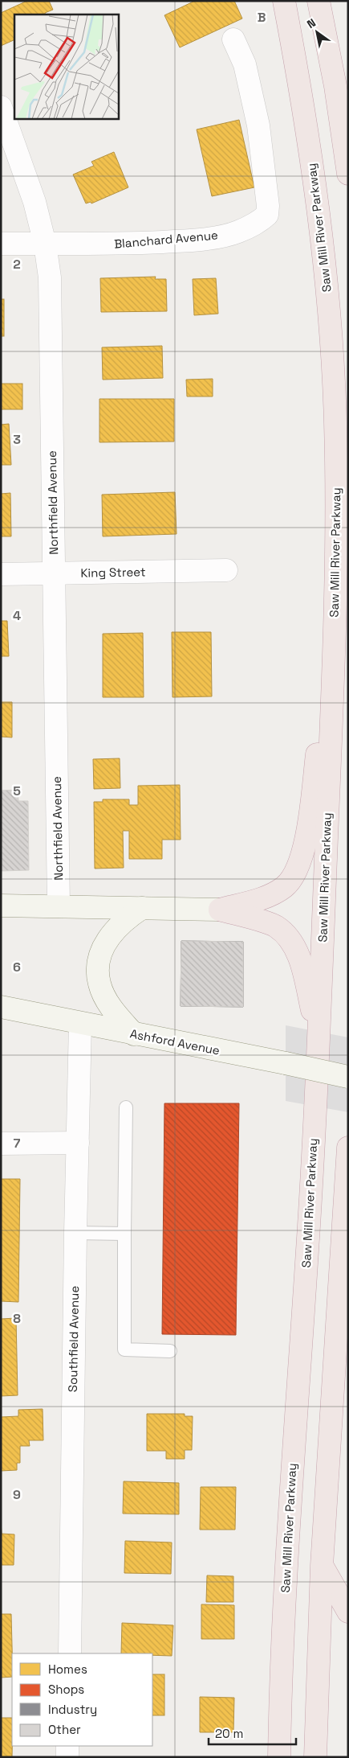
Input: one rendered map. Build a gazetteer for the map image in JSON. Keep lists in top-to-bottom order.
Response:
{
  "streets": {
    "highway": ["Saw Mill River Parkway"],
    "main road": ["Ashford Avenue"],
    "street": [
      "Blanchard Avenue",
      "Northfield Avenue",
      "King Street",
      "Southfield Avenue"
    ]
  },
  "crossings": [
    ["Blanchard Avenue", "Northfield Avenue"],
    ["Northfield Avenue", "King Street"],
    ["Ashford Avenue", "Southfield Avenue"]
  ],
  "legend": [
    "Homes",
    "Shops",
    "Industry",
    "Other"
  ],
  "scale_bar": "20 m",
  "north": "top left",
  "grid": {
    "columns": ["B"],
    "rows": [
      "2",
      "3",
      "4",
      "5",
      "6",
      "7",
      "8",
      "9"
    ]
  }
}
